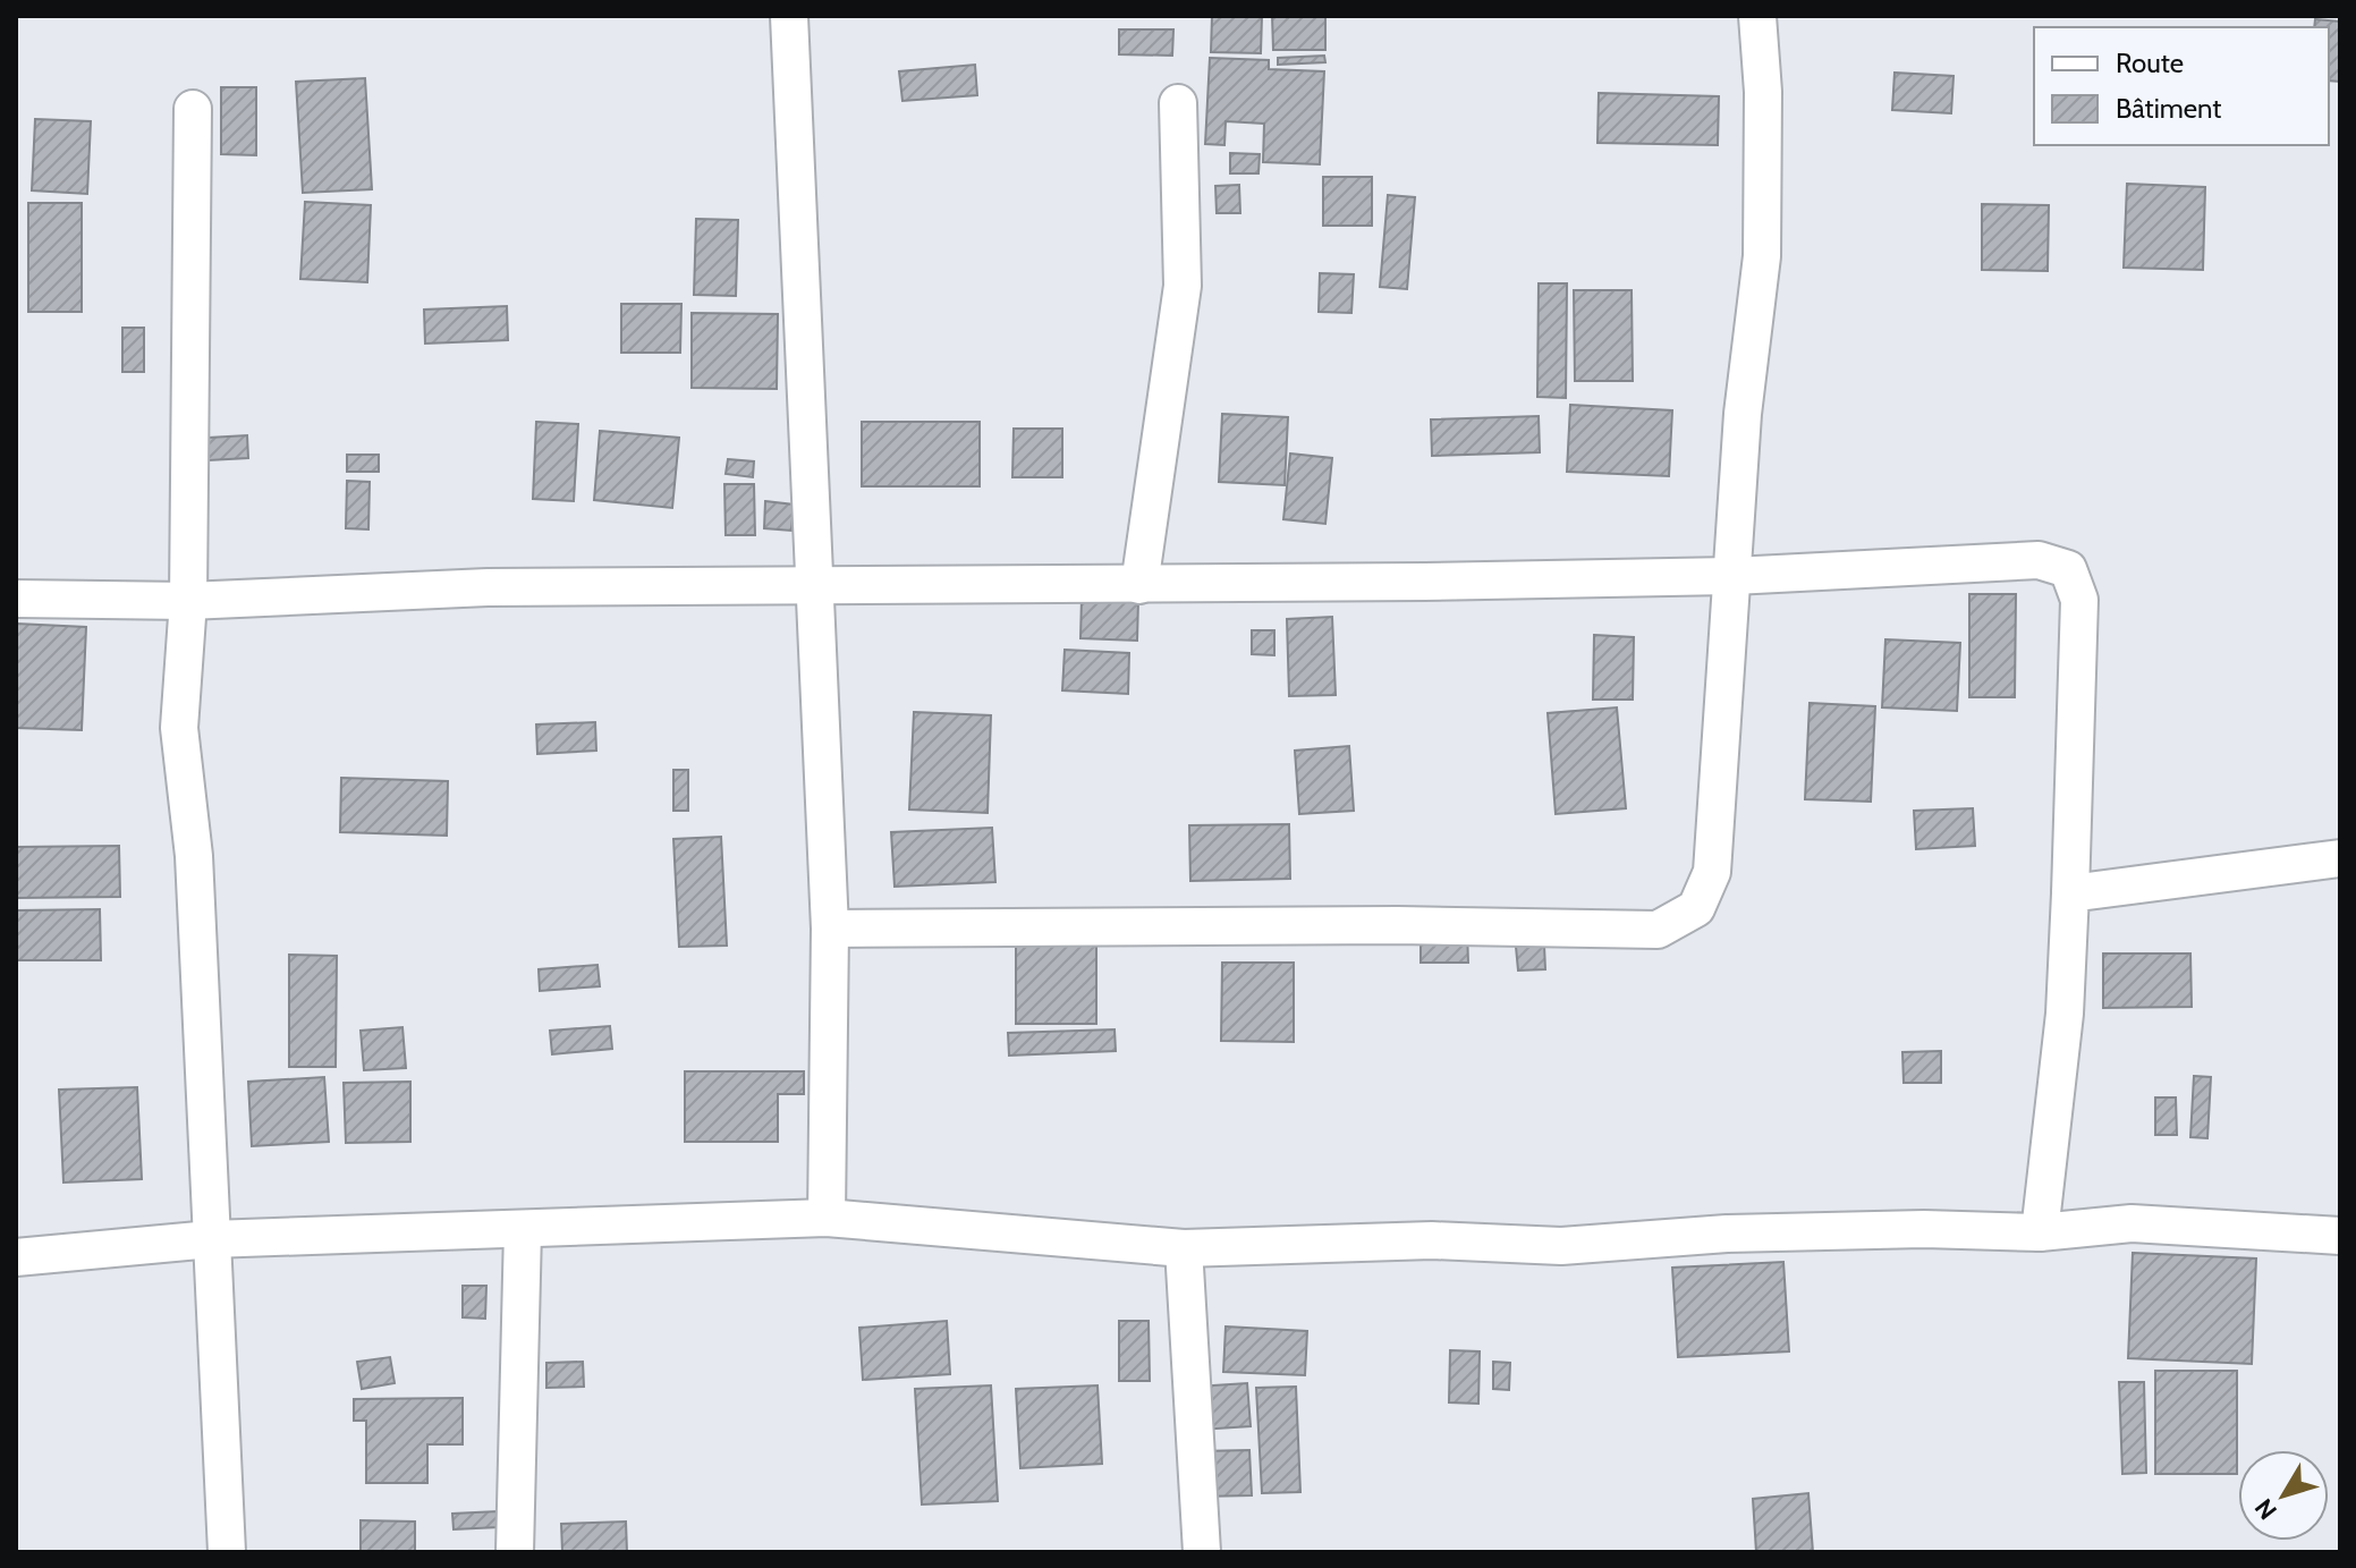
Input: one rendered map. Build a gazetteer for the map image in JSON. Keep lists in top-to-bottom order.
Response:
{
  "legend": ["Route", "Bâtiment"],
  "north": "bottom left"
}
